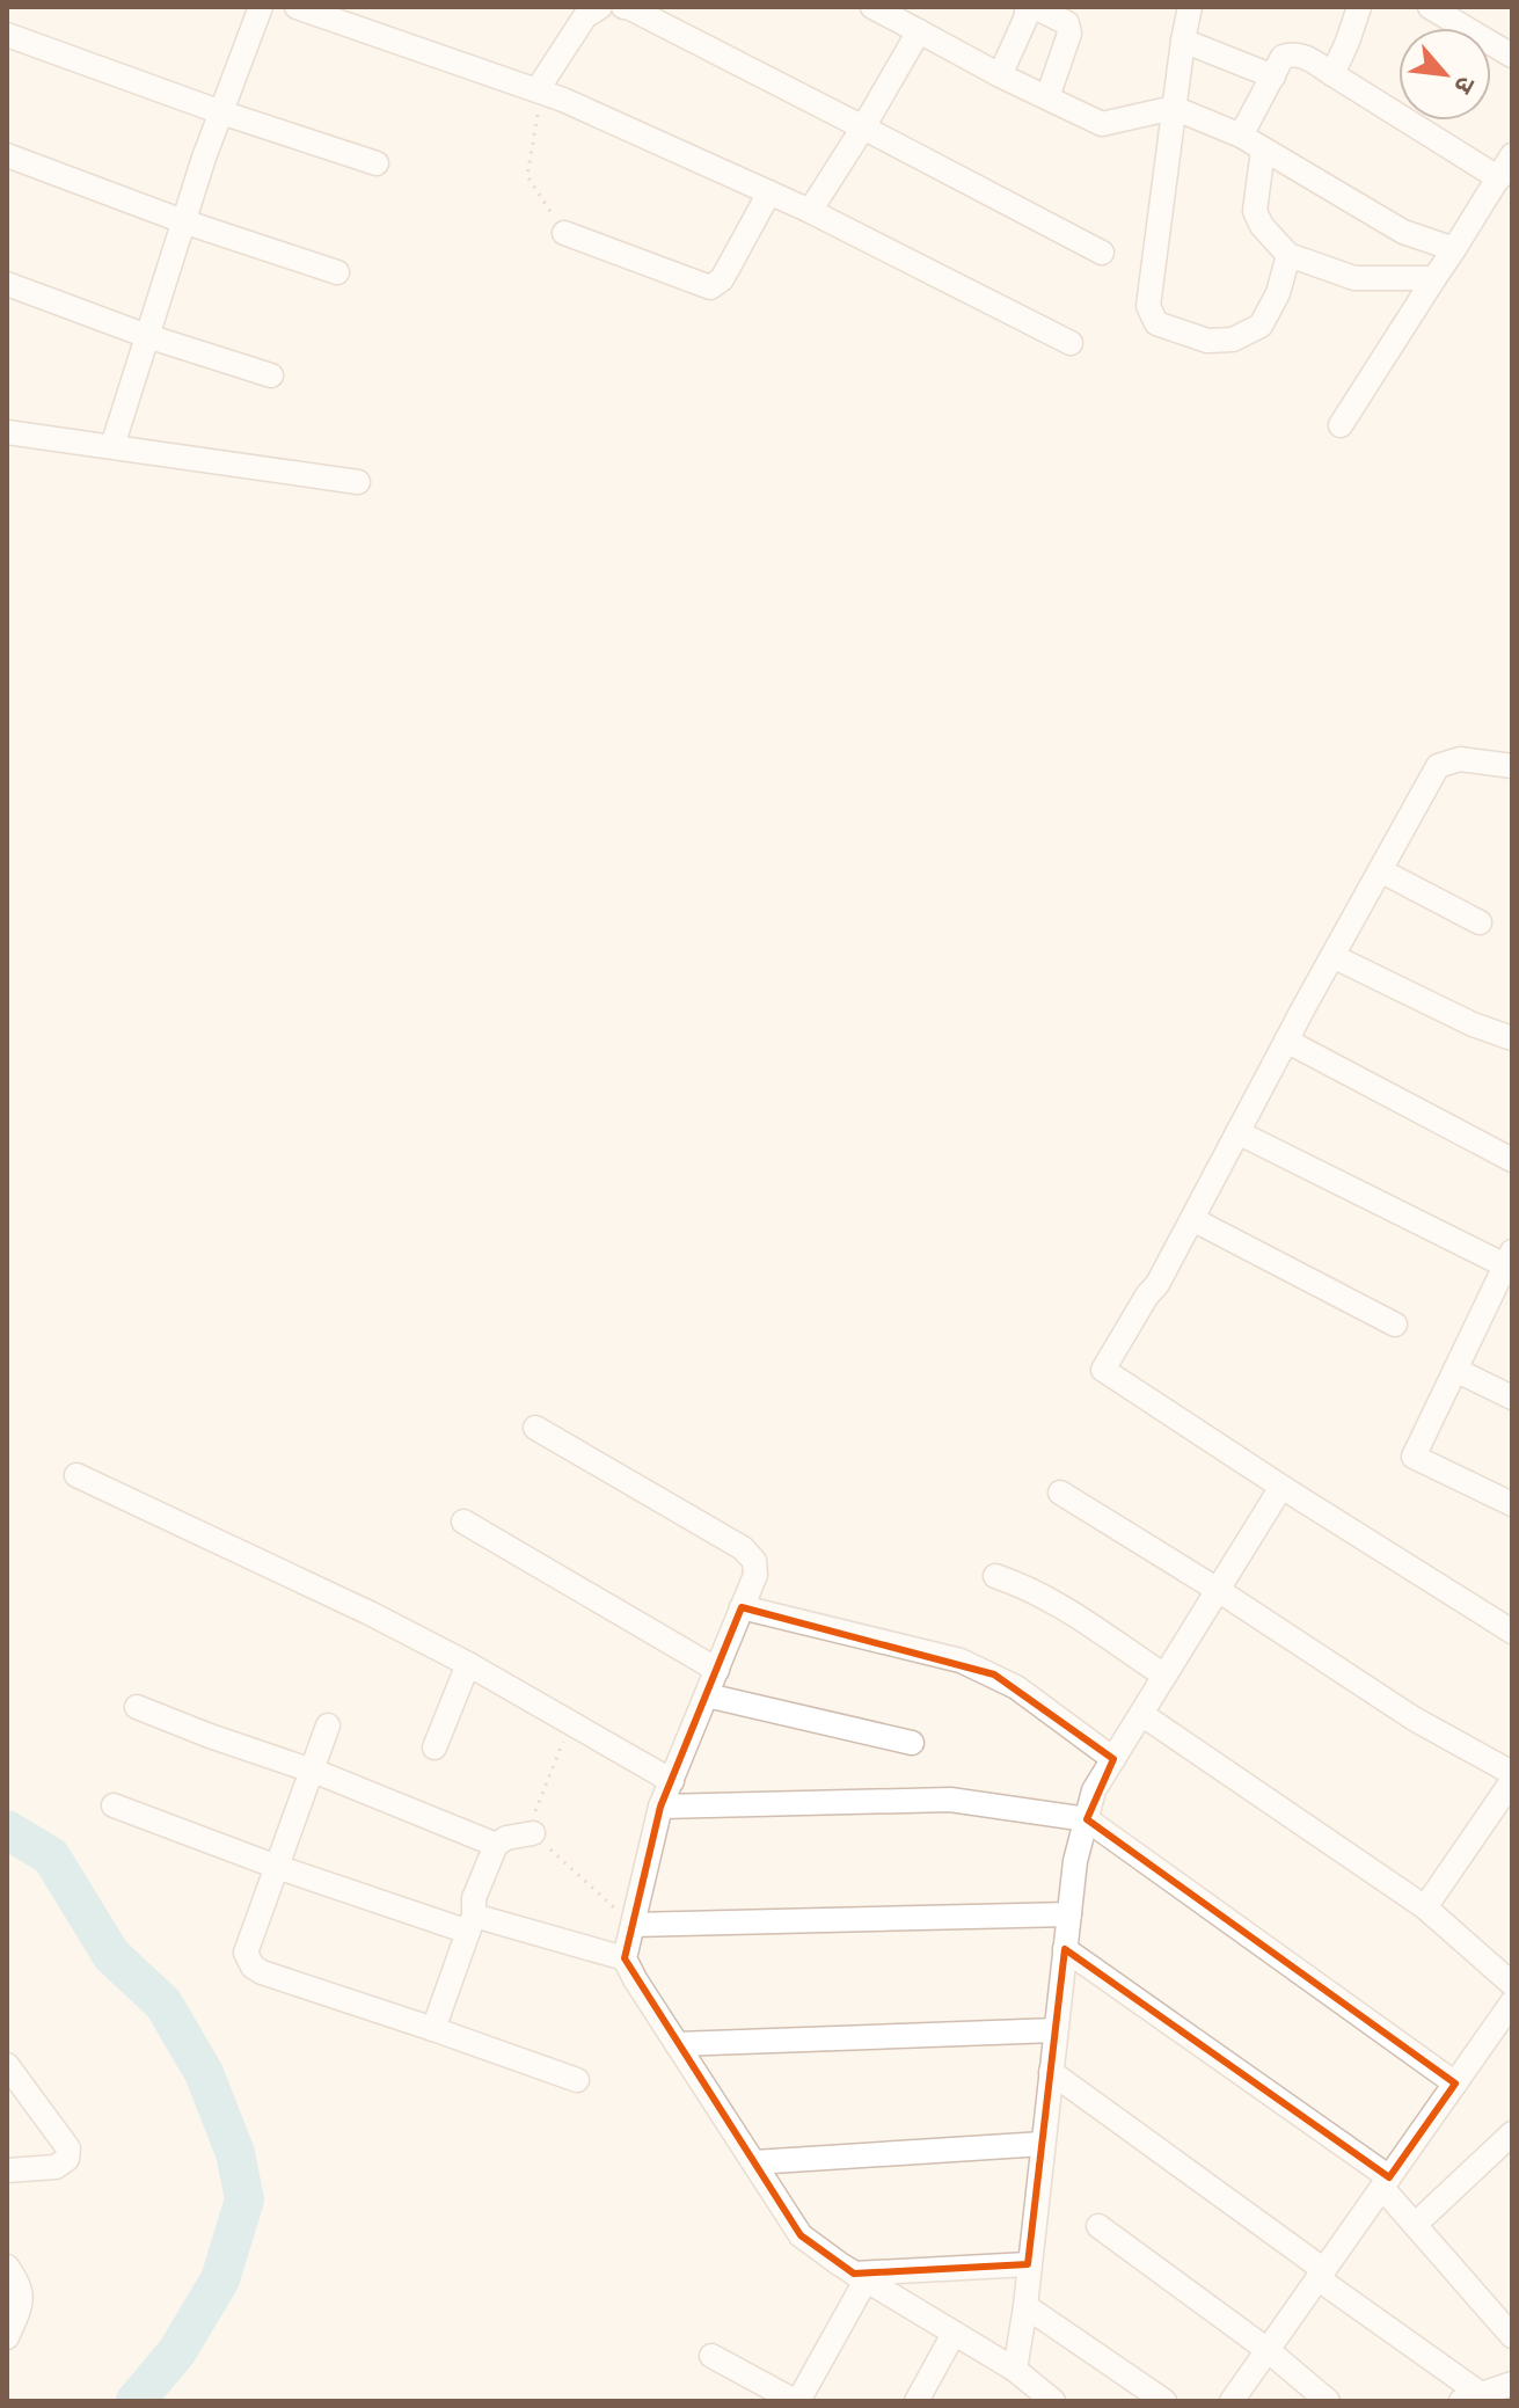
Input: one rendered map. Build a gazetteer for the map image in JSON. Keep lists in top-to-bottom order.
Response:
{
  "north": "bottom right"
}
